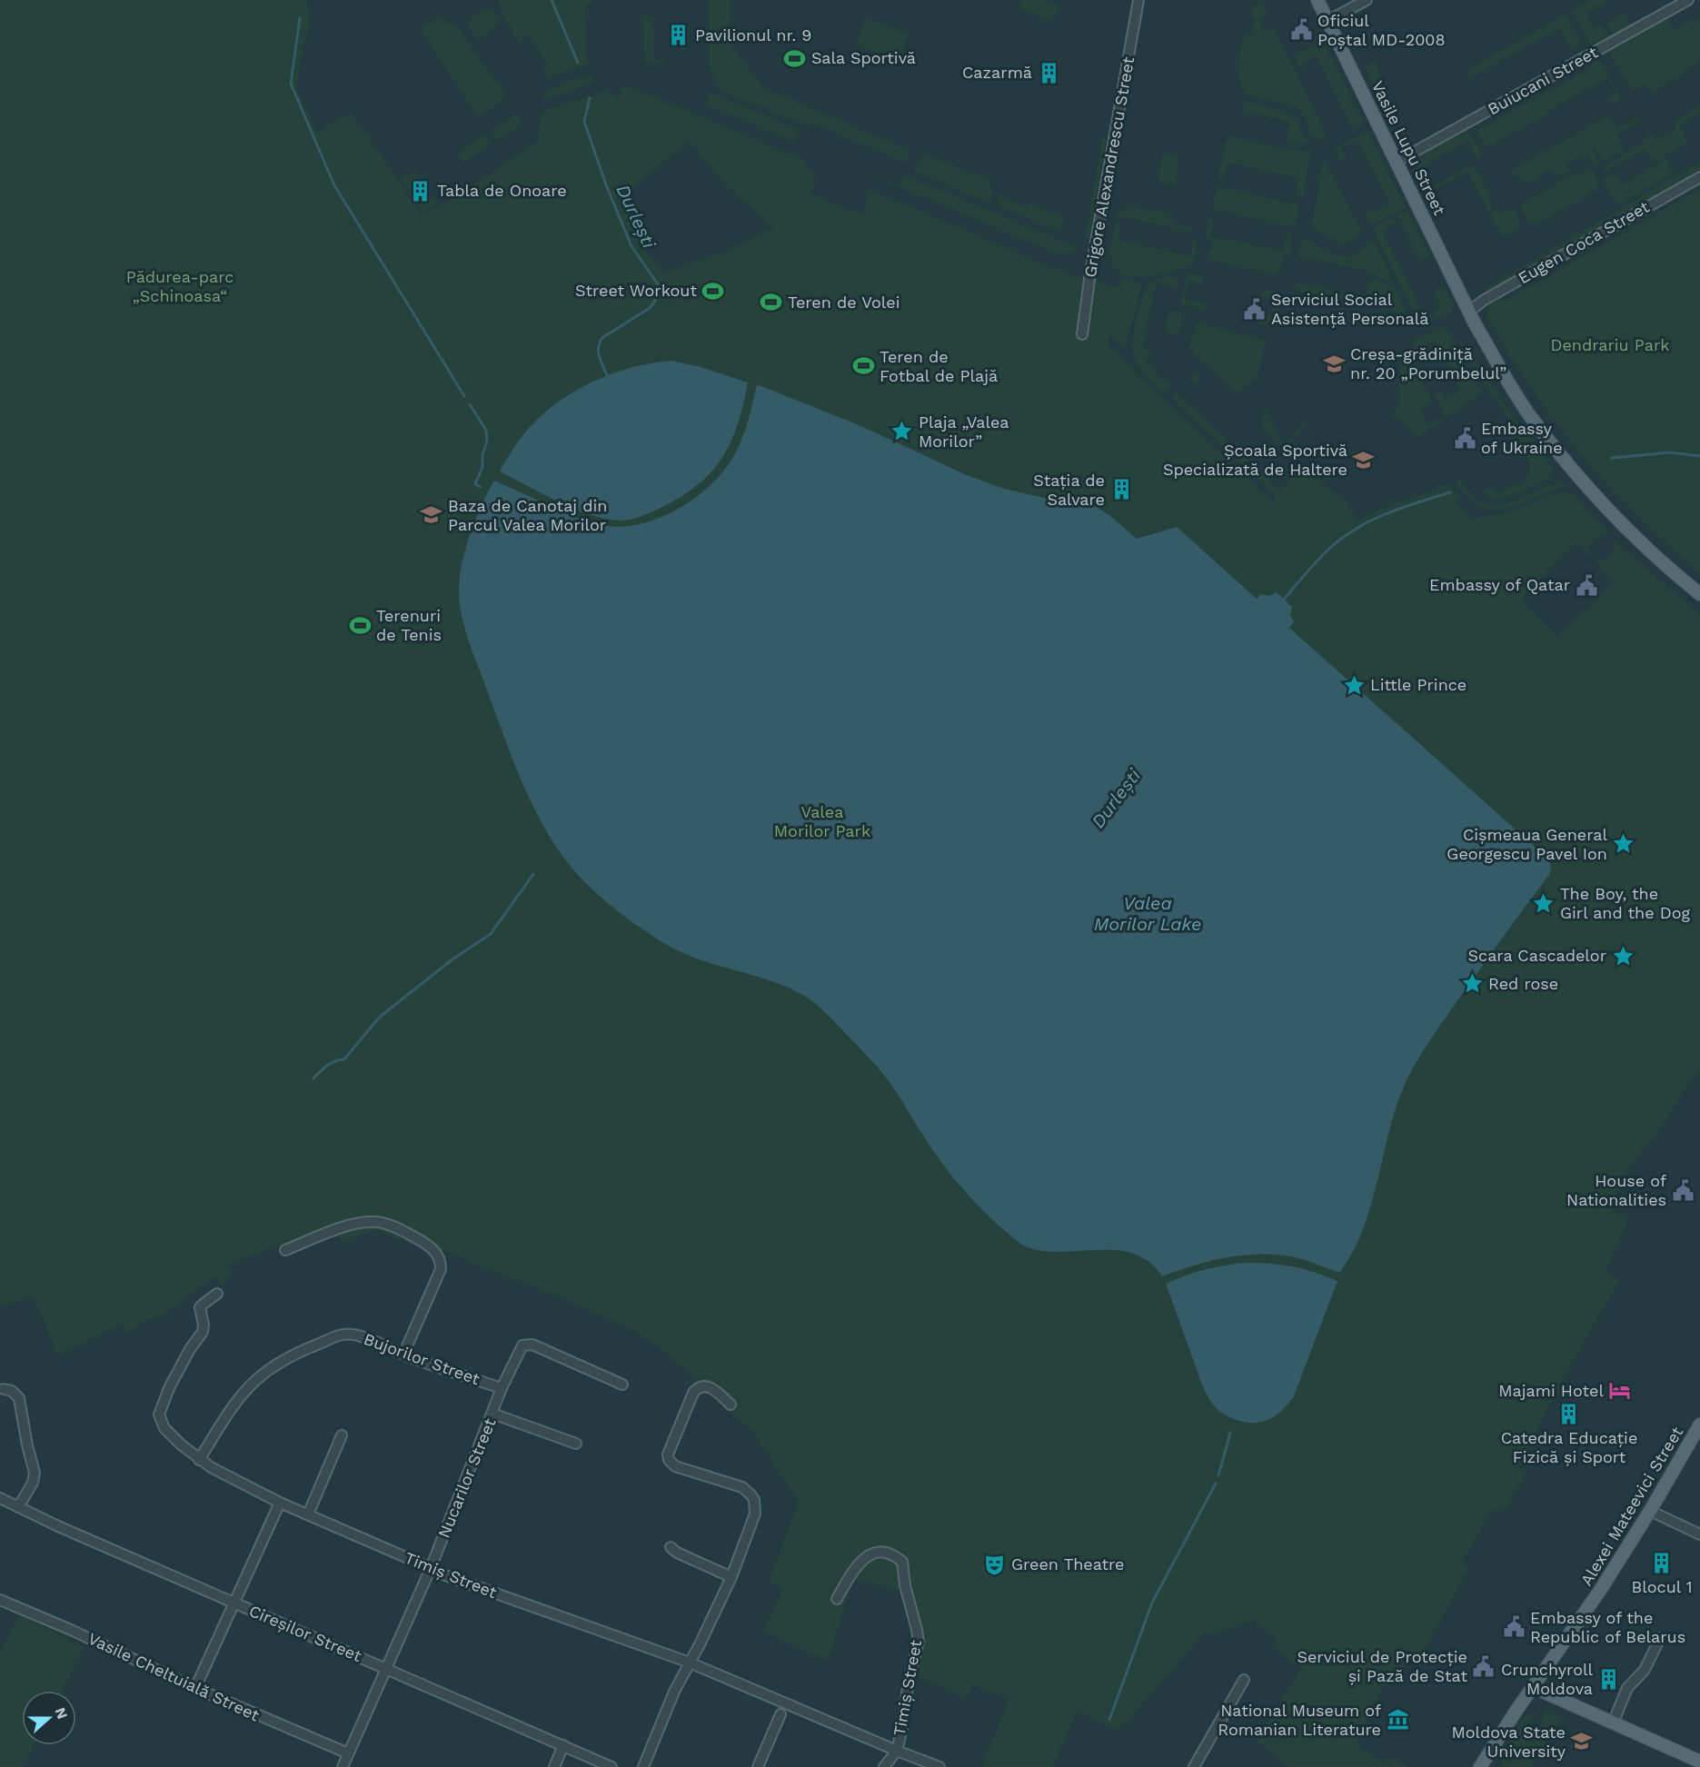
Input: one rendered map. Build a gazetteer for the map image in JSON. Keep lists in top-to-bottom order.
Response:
{
  "streets": {
    "main road": ["Vasile Lupu Street", "Alexei Mateevici Street"],
    "street": [
      "Buiucani Street",
      "Grigore Alexandrescu Street",
      "Eugen Coca Street",
      "Bujorilor Street",
      "Nucarilor Street",
      "Timiș Street",
      "Cireșilor Street",
      "Vasile Cheltuială Street"
    ]
  },
  "crossings": [
    ["Buiucani Street", "Vasile Lupu Street"],
    ["Vasile Lupu Street", "Eugen Coca Street"],
    ["Bujorilor Street", "Nucarilor Street"],
    ["Bujorilor Street", "Timiș Street"],
    ["Nucarilor Street", "Timiș Street"],
    ["Nucarilor Street", "Cireșilor Street"],
    ["Nucarilor Street", "Vasile Cheltuială Street"]
  ],
  "water": ["Durlești", "Valea Morilor Lake"],
  "parks": ["Pădurea-parc „Schinoasa“", "Dendrariu Park", "Valea Morilor Park"],
  "places": {
    "public building": [
      "Oficiul Poștal MD-2008",
      "Serviciul Social Asistență Personală",
      "Embassy of Ukraine",
      "Embassy of Qatar",
      "House of Nationalities",
      "Embassy of the Republic of Belarus",
      "Serviciul de Protecție și Pază de Stat"
    ],
    "building": [
      "Pavilionul nr. 9",
      "Cazarmă",
      "Tabla de Onoare",
      "Stația de Salvare",
      "Catedra Educație Fizică și Sport",
      "Blocul 1",
      "Crunchyroll Moldova"
    ],
    "sports": [
      "Sala Sportivă",
      "Street Workout",
      "Teren de Volei",
      "Teren de Fotbal de Plajă",
      "Terenuri de Tenis"
    ],
    "school or university": [
      "Creșa-grădiniță nr. 20 „Porumbelul”",
      "Școala Sportivă Specializată de Haltere",
      "Baza de Canotaj din Parcul Valea Morilor",
      "Moldova State University"
    ],
    "place": [
      "Plaja „Valea Morilor”",
      "Little Prince",
      "Cișmeaua General Georgescu Pavel Ion",
      "The Boy, the Girl and the Dog",
      "Scara Cascadelor",
      "Red rose"
    ],
    "hotel": ["Majami Hotel"],
    "theatre": ["Green Theatre"],
    "museum": ["National Museum of Romanian Literature"]
  },
  "north": "right"
}
